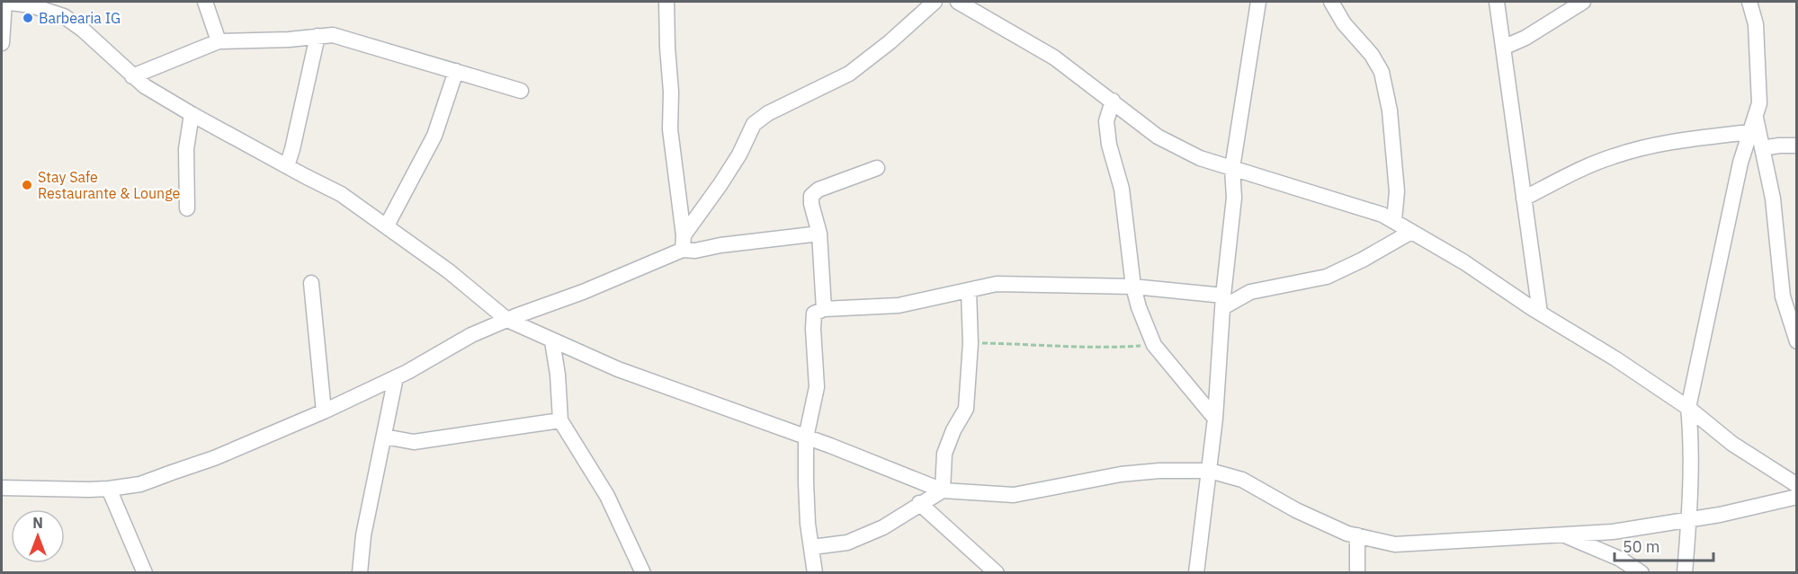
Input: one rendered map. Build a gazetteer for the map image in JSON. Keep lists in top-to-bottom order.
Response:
{
  "places": ["Barbearia IG", "Stay Safe Restaurante & Lounge"],
  "scale_bar": "50 m",
  "north": "top"
}
